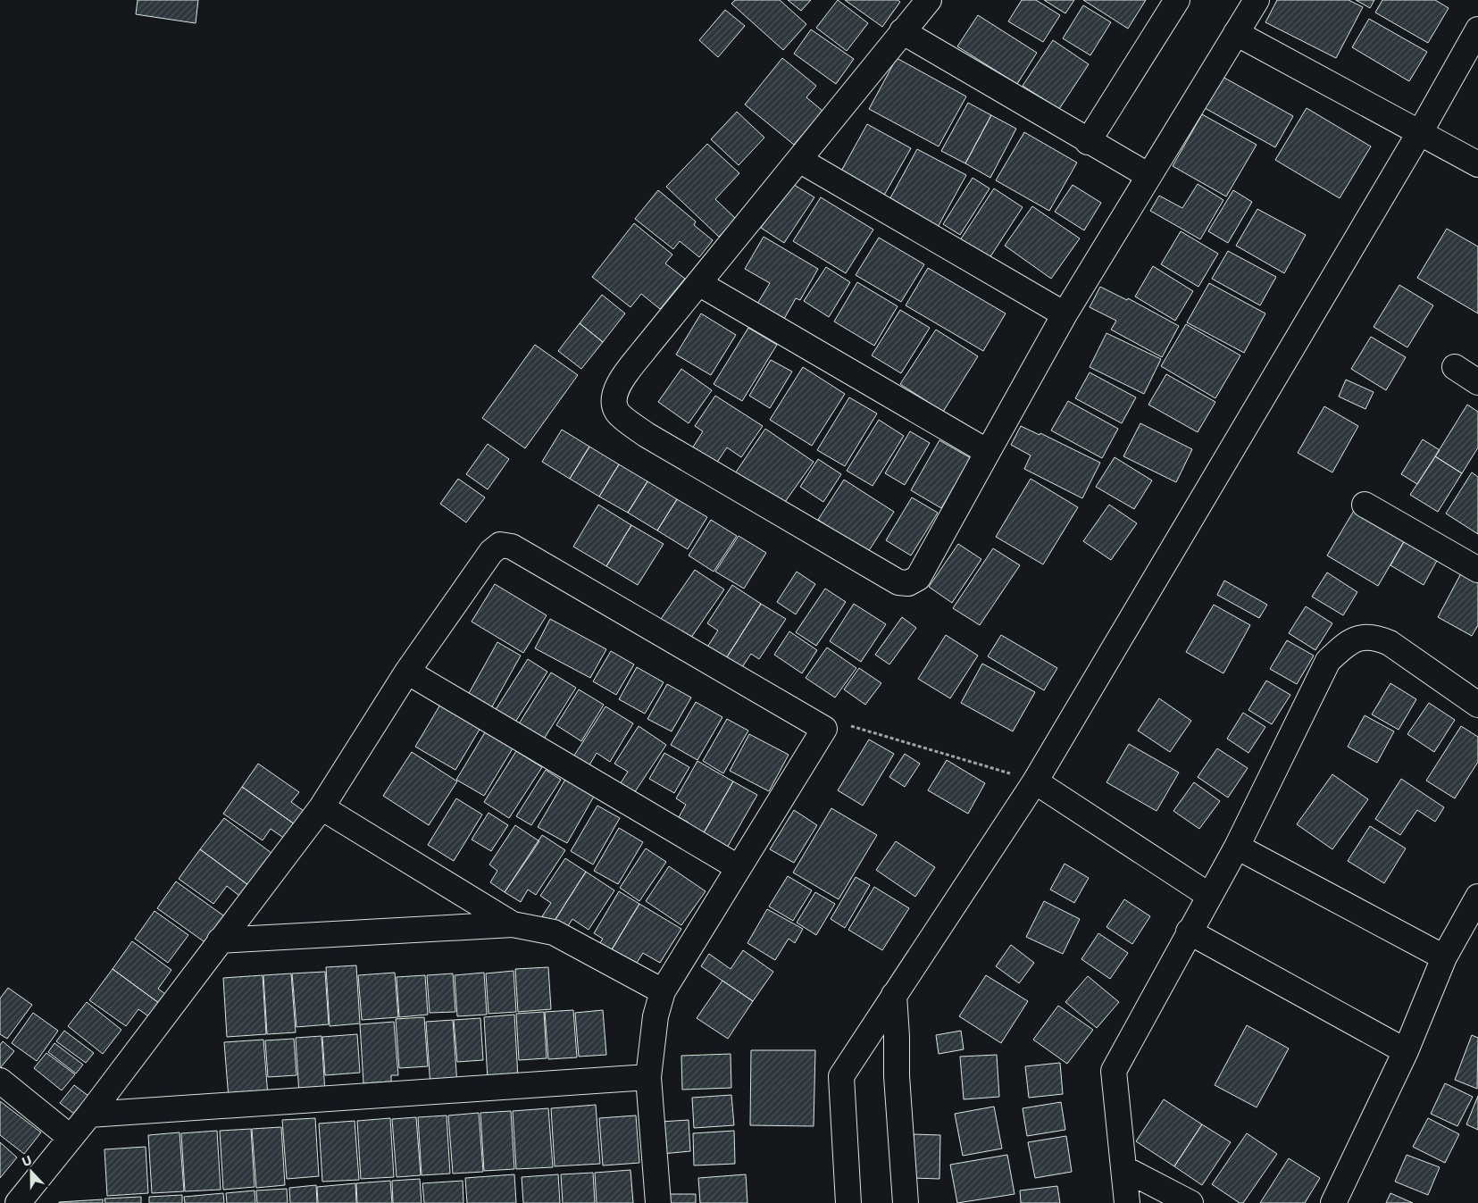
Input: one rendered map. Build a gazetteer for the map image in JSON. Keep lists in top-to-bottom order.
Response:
{
  "north": "top"
}
